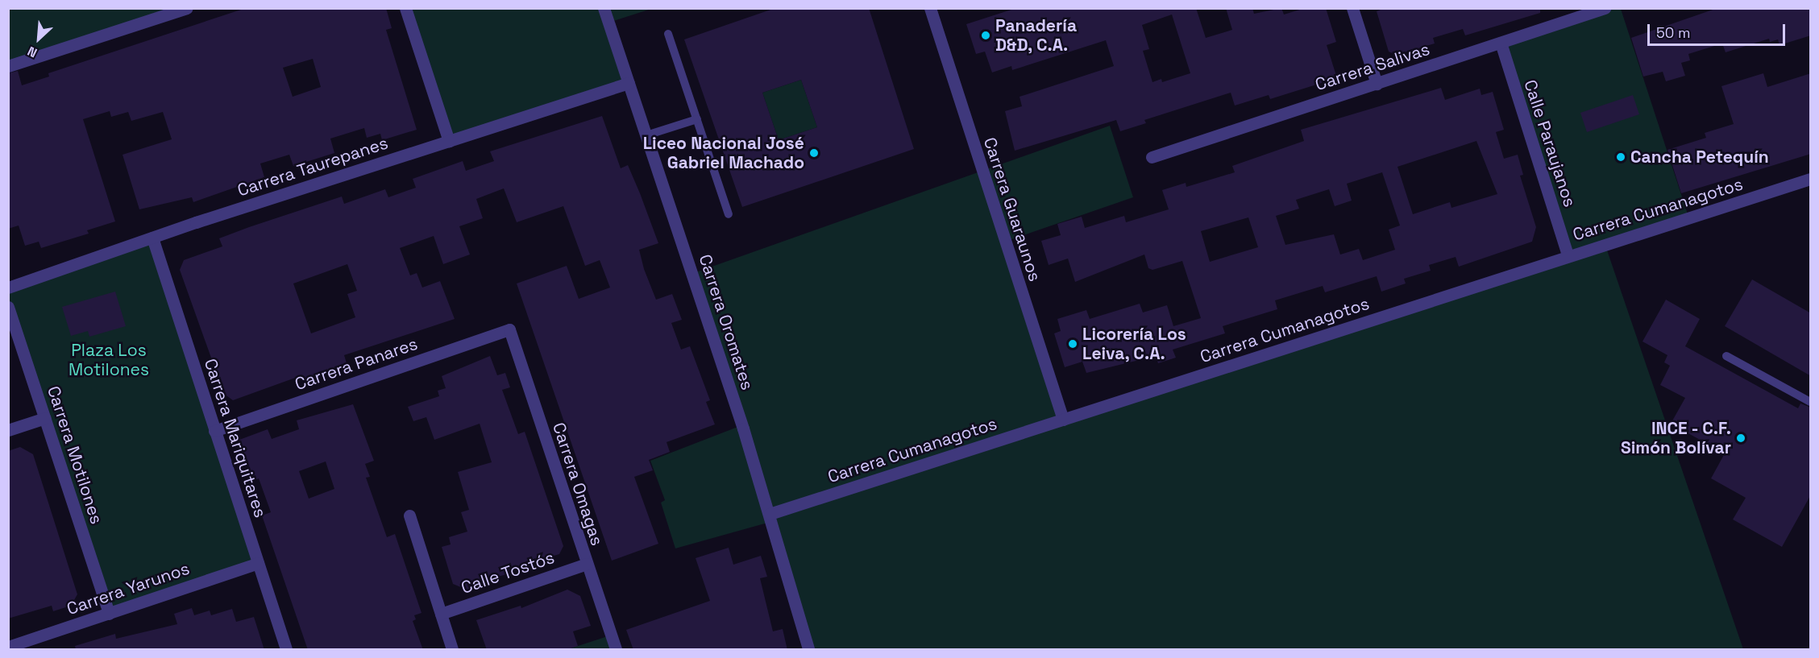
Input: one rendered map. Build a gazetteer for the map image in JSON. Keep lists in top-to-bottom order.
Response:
{
  "streets": {
    "street": [
      "Carrera Salivas",
      "Calle Paraujanos",
      "Carrera Taurepanes",
      "Carrera Guaraunos",
      "Carrera Cumanagotos",
      "Carrera Oromates",
      "Carrera Panares",
      "Carrera Mariquitares",
      "Carrera Motilones",
      "Carrera Omagas",
      "Calle Tostós",
      "Carrera Yarunos"
    ]
  },
  "crossings": [
    ["Carrera Salivas", "Calle Paraujanos"],
    ["Calle Paraujanos", "Carrera Cumanagotos"],
    ["Carrera Taurepanes", "Carrera Oromates"],
    ["Carrera Taurepanes", "Carrera Mariquitares"],
    ["Carrera Guaraunos", "Carrera Cumanagotos"],
    ["Carrera Cumanagotos", "Carrera Oromates"],
    ["Carrera Panares", "Carrera Mariquitares"],
    ["Carrera Panares", "Carrera Omagas"],
    ["Carrera Mariquitares", "Carrera Yarunos"],
    ["Carrera Motilones", "Carrera Yarunos"],
    ["Carrera Omagas", "Calle Tostós"]
  ],
  "parks": ["Plaza Los Motilones"],
  "places": [
    "Panadería D&D, C.A.",
    "Liceo Nacional José Gabriel Machado",
    "Cancha Petequín",
    "Licorería Los Leiva, C.A.",
    "INCE - C.F. Simón Bolívar"
  ],
  "scale_bar": "50 m",
  "north": "bottom left"
}
